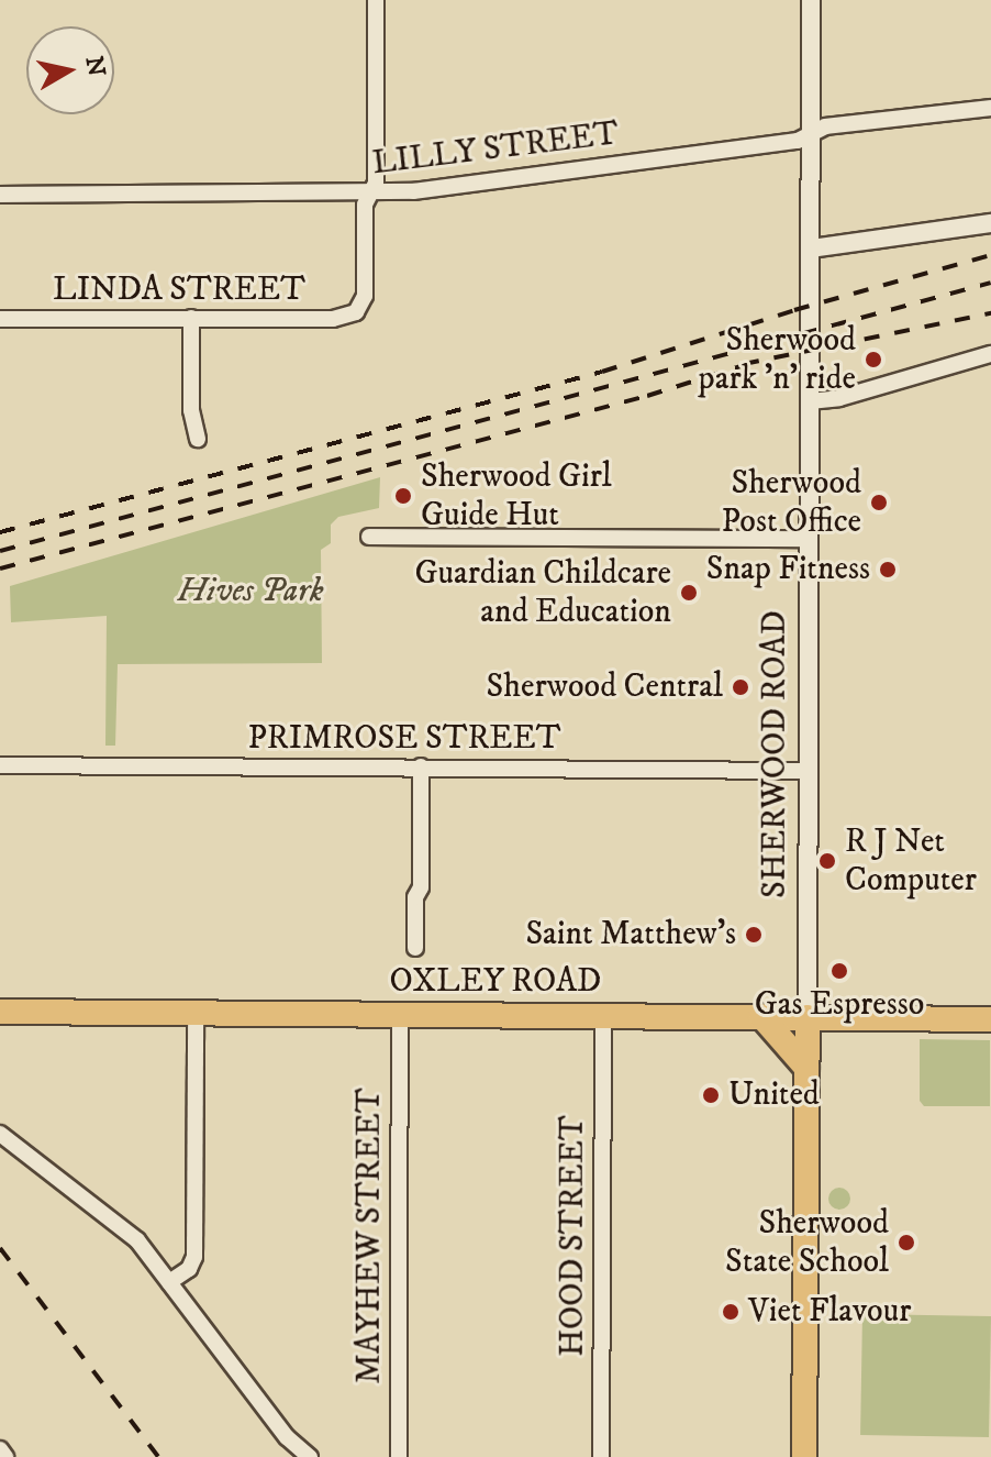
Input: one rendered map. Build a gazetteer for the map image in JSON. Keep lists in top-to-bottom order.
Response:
{
  "streets": {
    "main road": ["SHERWOOD ROAD", "OXLEY ROAD"],
    "street": [
      "LILLY STREET",
      "LINDA STREET",
      "PRIMROSE STREET",
      "MAYHEW STREET",
      "HOOD STREET"
    ]
  },
  "crossings": [
    ["LILLY STREET", "LINDA STREET"],
    ["LILLY STREET", "SHERWOOD ROAD"],
    ["PRIMROSE STREET", "SHERWOOD ROAD"],
    ["SHERWOOD ROAD", "OXLEY ROAD"],
    ["OXLEY ROAD", "MAYHEW STREET"],
    ["OXLEY ROAD", "HOOD STREET"]
  ],
  "parks": ["Hives Park"],
  "places": [
    "Sherwood park 'n' ride",
    "Sherwood Girl Guide Hut",
    "Sherwood Post Office",
    "Snap Fitness",
    "Guardian Childcare and Education",
    "Sherwood Central",
    "R J Net Computer",
    "Saint Matthew's",
    "Gas Espresso",
    "United",
    "Sherwood State School",
    "Viet Flavour"
  ],
  "north": "right"
}
